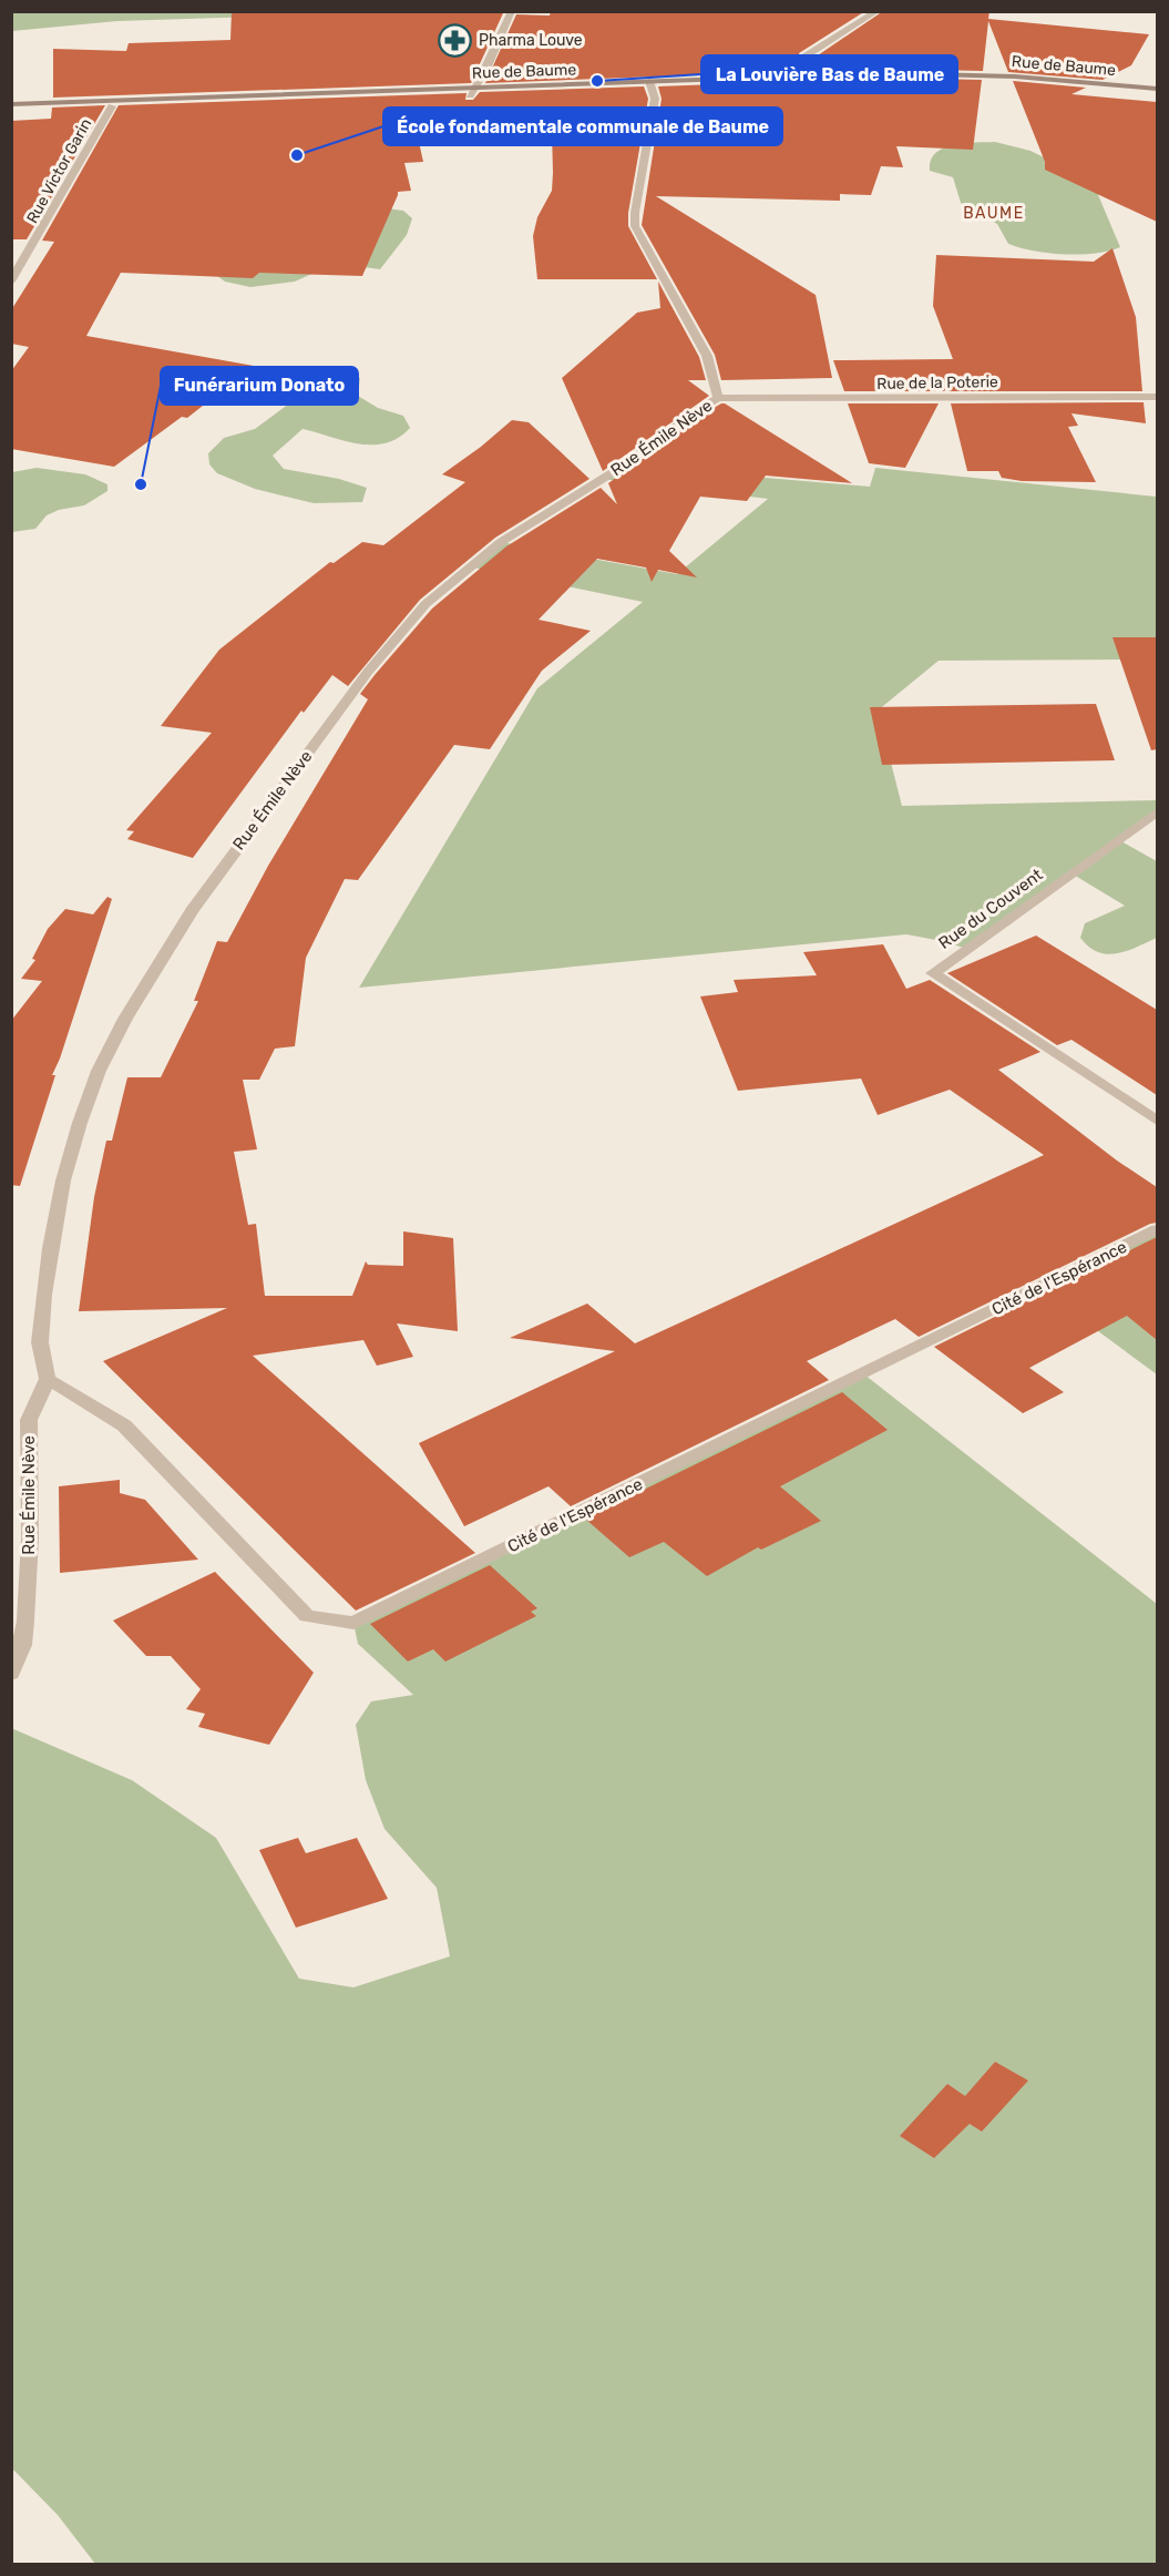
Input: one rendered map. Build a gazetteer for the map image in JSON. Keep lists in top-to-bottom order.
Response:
{
  "streets": {
    "main road": ["Rue de Baume"],
    "street": [
      "Rue Victor Garin",
      "Rue de la Poterie",
      "Rue Émile Nève",
      "Rue du Couvent",
      "Cité de l'Espérance"
    ]
  },
  "crossings": [
    ["Rue de Baume", "Rue Victor Garin"],
    ["Rue de Baume", "Rue Émile Nève"],
    ["Rue de la Poterie", "Rue Émile Nève"],
    ["Rue Émile Nève", "Cité de l'Espérance"]
  ],
  "districts": ["BAUME"],
  "places": {
    "pharmacy": ["Pharma Louve"],
    "other": ["La Louvière Bas de Baume", "École fondamentale communale de Baume", "Funérarium Donato"]
  }
}
